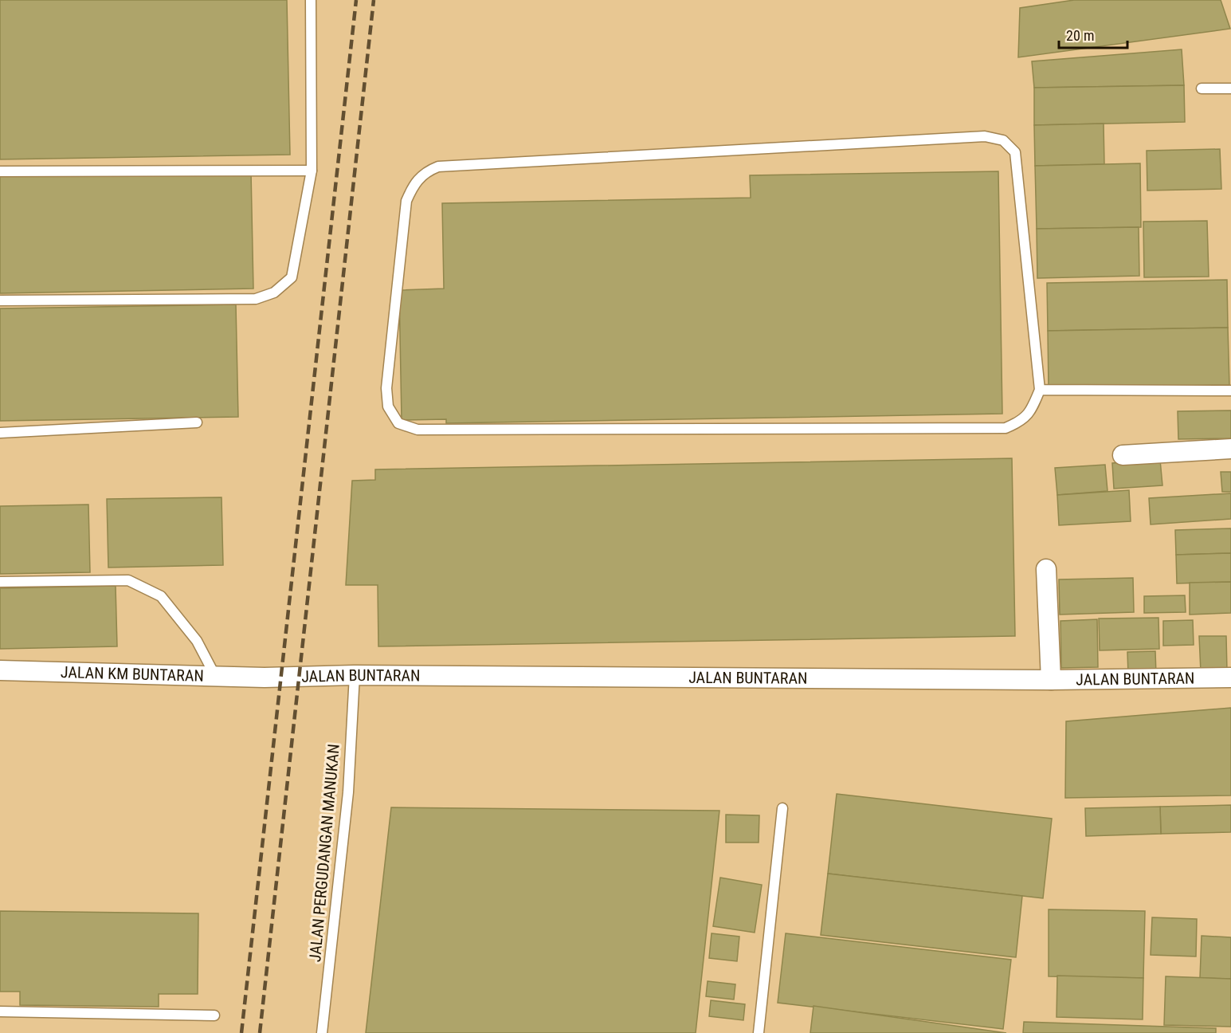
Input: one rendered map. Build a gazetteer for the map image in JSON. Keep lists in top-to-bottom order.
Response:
{
  "streets": {
    "street": ["JALAN KM BUNTARAN", "JALAN BUNTARAN"],
    "lane": ["JALAN PERGUDANGAN MANUKAN"]
  },
  "crossings": [
    ["JALAN KM BUNTARAN", "JALAN BUNTARAN"],
    ["JALAN BUNTARAN", "JALAN PERGUDANGAN MANUKAN"]
  ],
  "scale_bar": "20 m"
}
